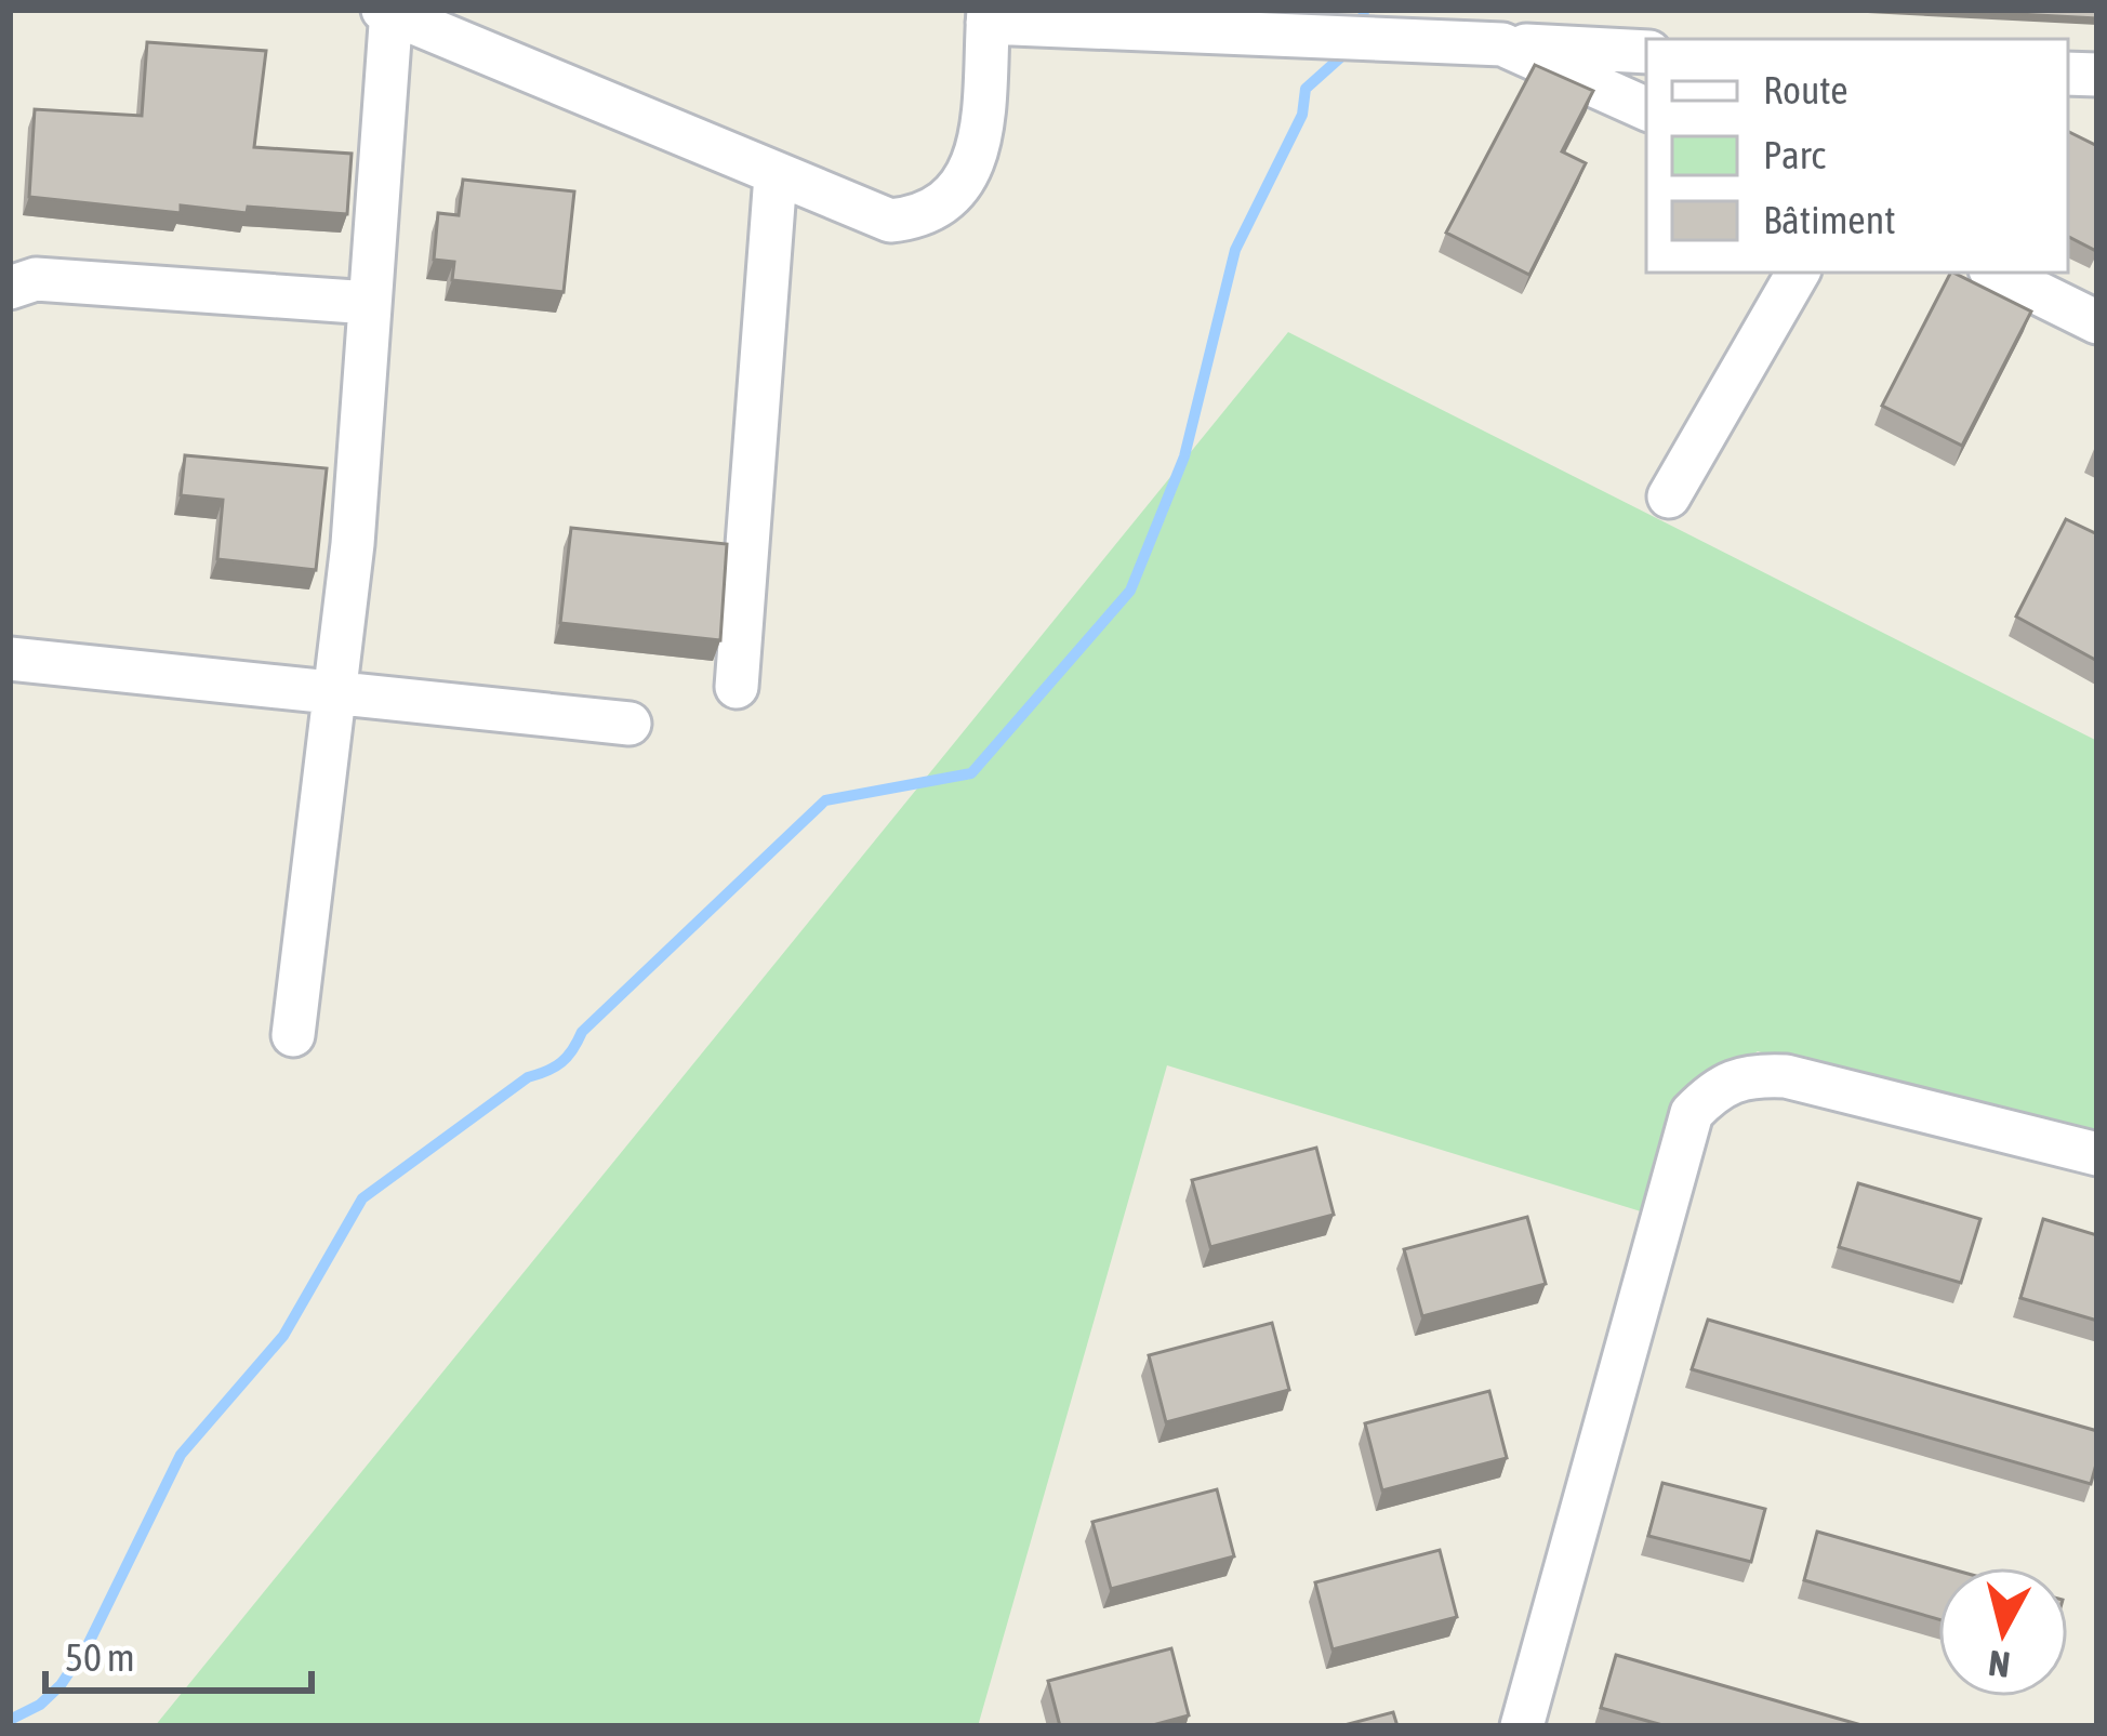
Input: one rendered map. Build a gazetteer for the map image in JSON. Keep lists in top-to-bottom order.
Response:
{
  "legend": ["Route", "Parc", "Bâtiment"],
  "scale_bar": "50 m",
  "north": "bottom"
}
